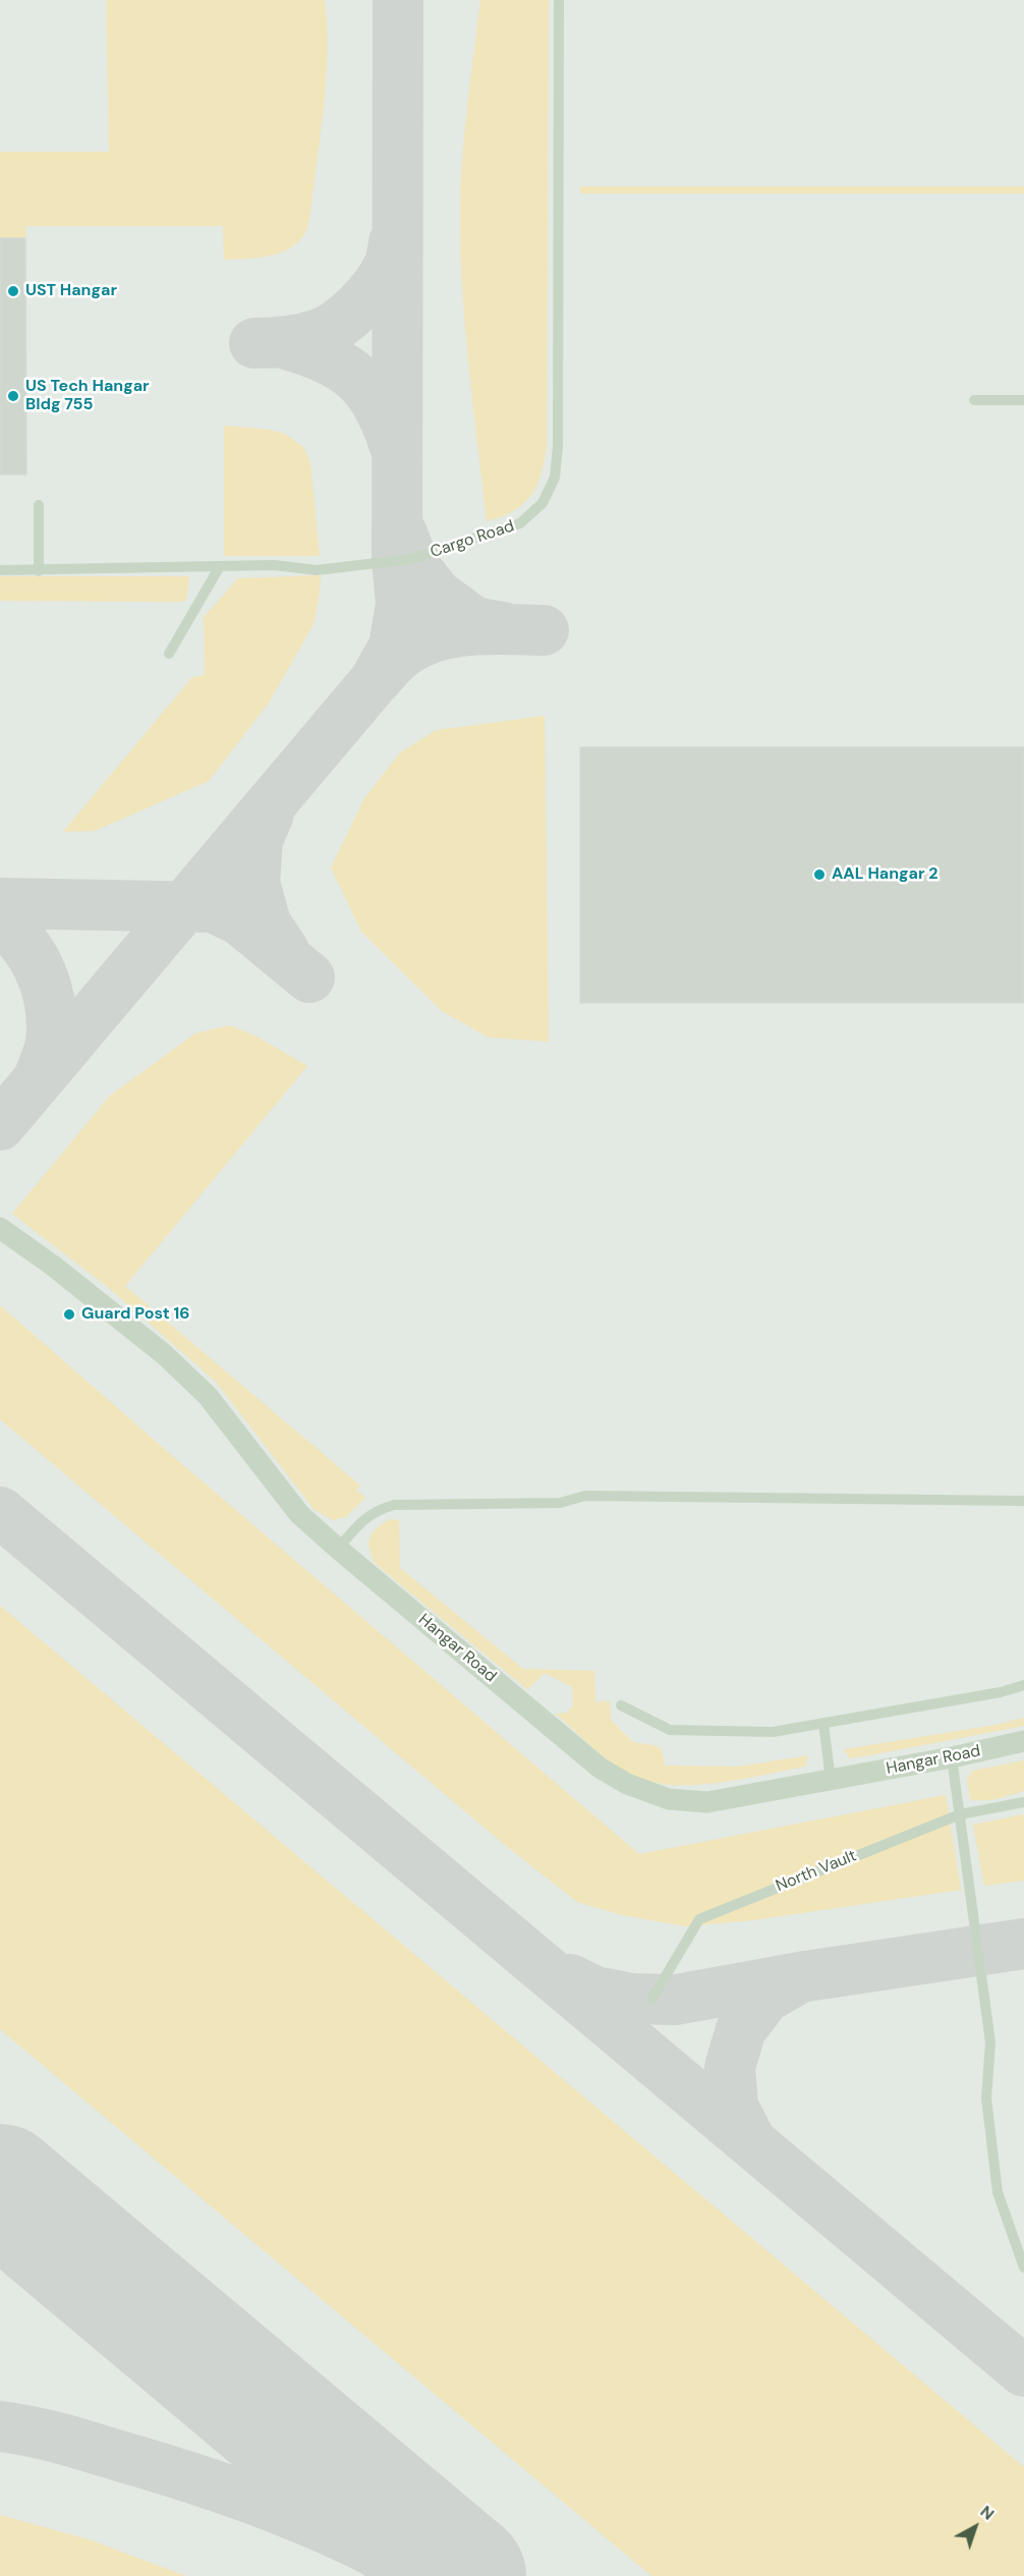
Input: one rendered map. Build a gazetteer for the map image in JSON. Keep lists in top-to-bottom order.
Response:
{
  "streets": {
    "street": ["Hangar Road"],
    "lane": ["Cargo Road", "North Vault"]
  },
  "places": [
    "UST Hangar",
    "US Tech Hangar Bldg 755",
    "AAL Hangar 2",
    "Guard Post 16"
  ],
  "north": "top right"
}
